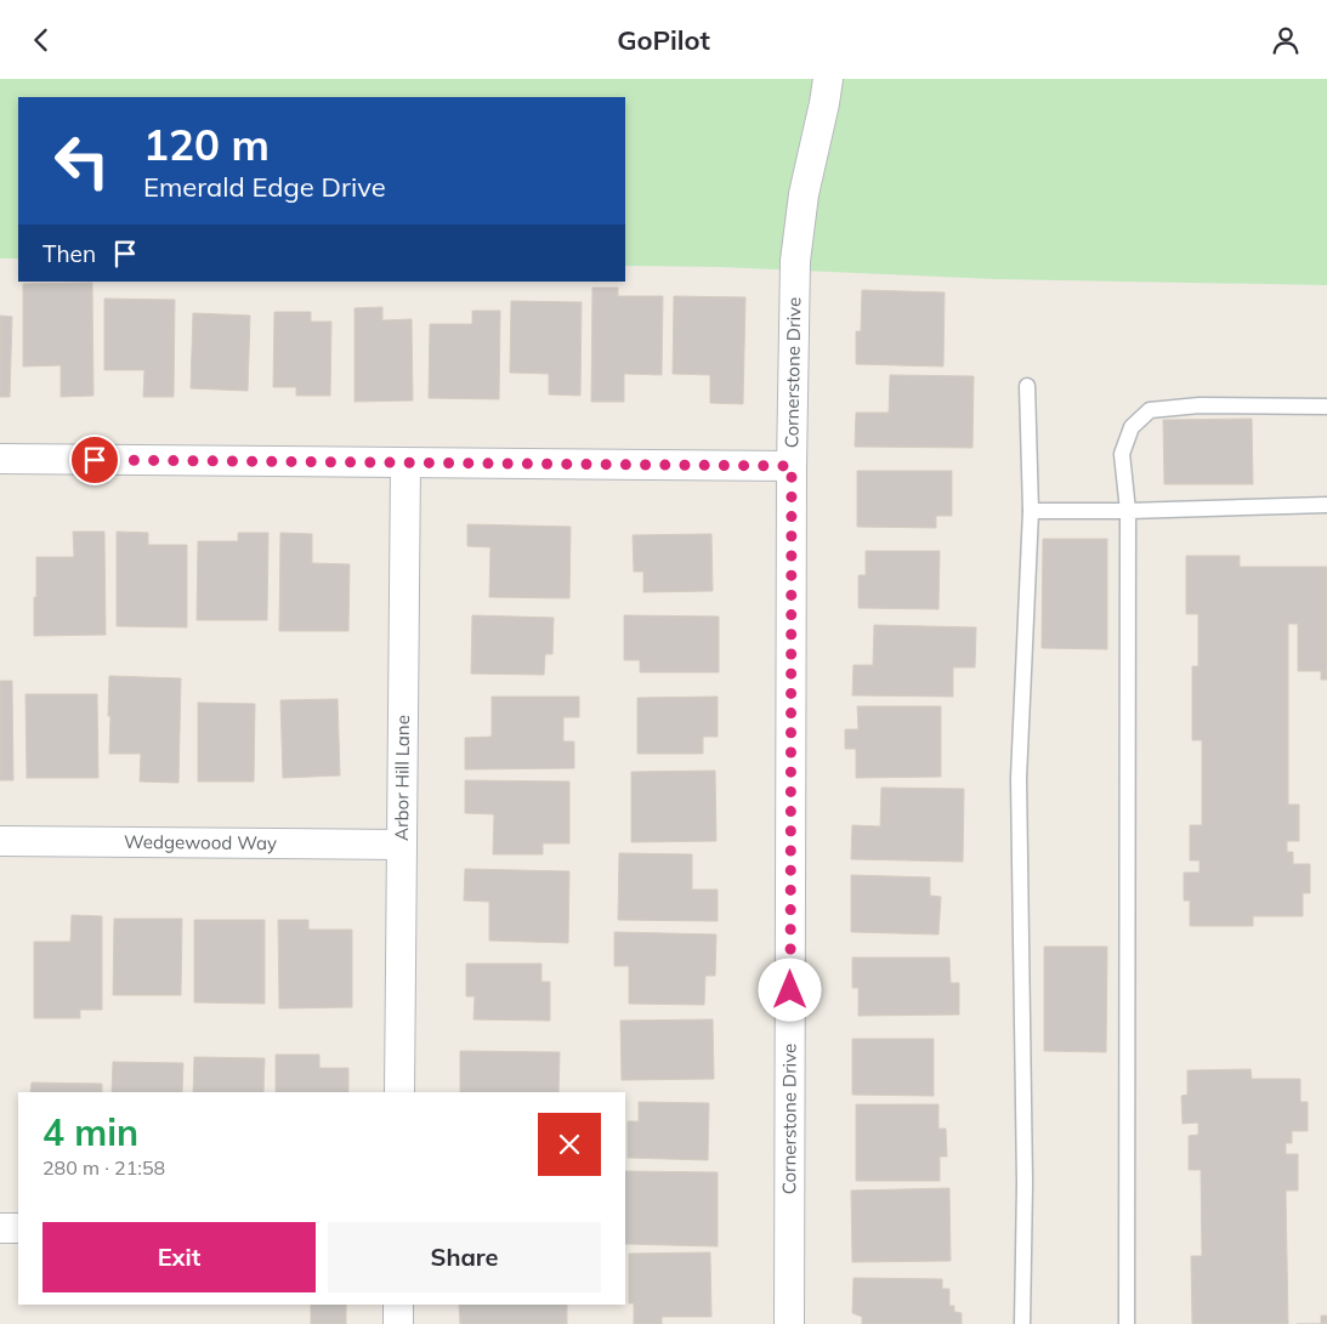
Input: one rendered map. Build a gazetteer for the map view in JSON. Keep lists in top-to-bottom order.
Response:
{
  "streets": {
    "street": ["Cornerstone Drive", "Arbor Hill Lane", "Wedgewood Way"]
  },
  "crossings": [
    ["Arbor Hill Lane", "Wedgewood Way"]
  ],
  "page": {
    "header": "GoPilot",
    "turn": ["120 m", "Emerald Edge Drive"],
    "then": "Then",
    "heading": ["4 min", "280 m · 21:58"],
    "buttons": ["Exit", "Share"]
  }
}
